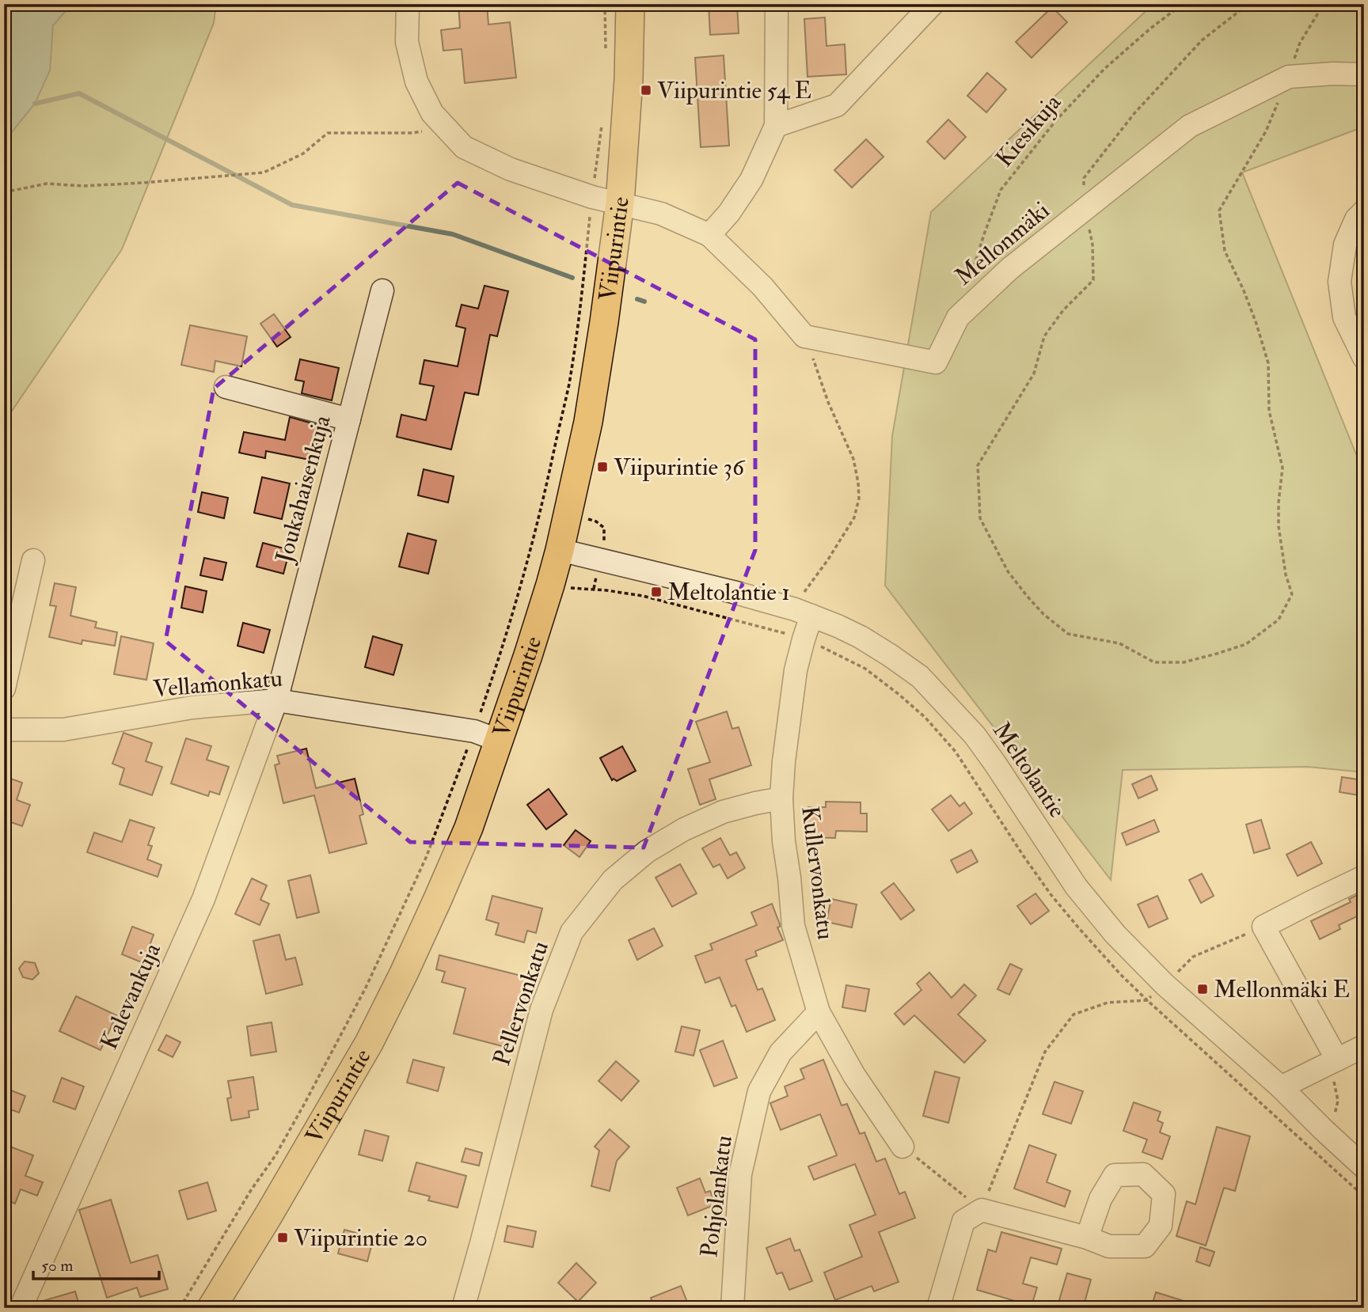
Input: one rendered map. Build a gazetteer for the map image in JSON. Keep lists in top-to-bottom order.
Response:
{
  "streets": {
    "main road": ["Viipurintie"],
    "street": [
      "Mellonmäki",
      "Joukahaisenkuja",
      "Vellamonkatu",
      "Meltolantie",
      "Kullervonkatu",
      "Kalevankuja",
      "Pellervonkatu",
      "Pohjolankatu"
    ],
    "path": ["Kiesikuja"]
  },
  "crossings": [
    ["Viipurintie", "Vellamonkatu"],
    ["Viipurintie", "Meltolantie"],
    ["Joukahaisenkuja", "Vellamonkatu"],
    ["Joukahaisenkuja", "Kalevankuja"],
    ["Vellamonkatu", "Kalevankuja"],
    ["Meltolantie", "Kullervonkatu"],
    ["Kullervonkatu", "Pellervonkatu"],
    ["Kullervonkatu", "Pohjolankatu"]
  ],
  "places": {
    "transit": [
      "Viipurintie 54 E",
      "Viipurintie 36",
      "Meltolantie 1",
      "Mellonmäki E",
      "Viipurintie 20"
    ]
  },
  "scale_bar": "50 m"
}
